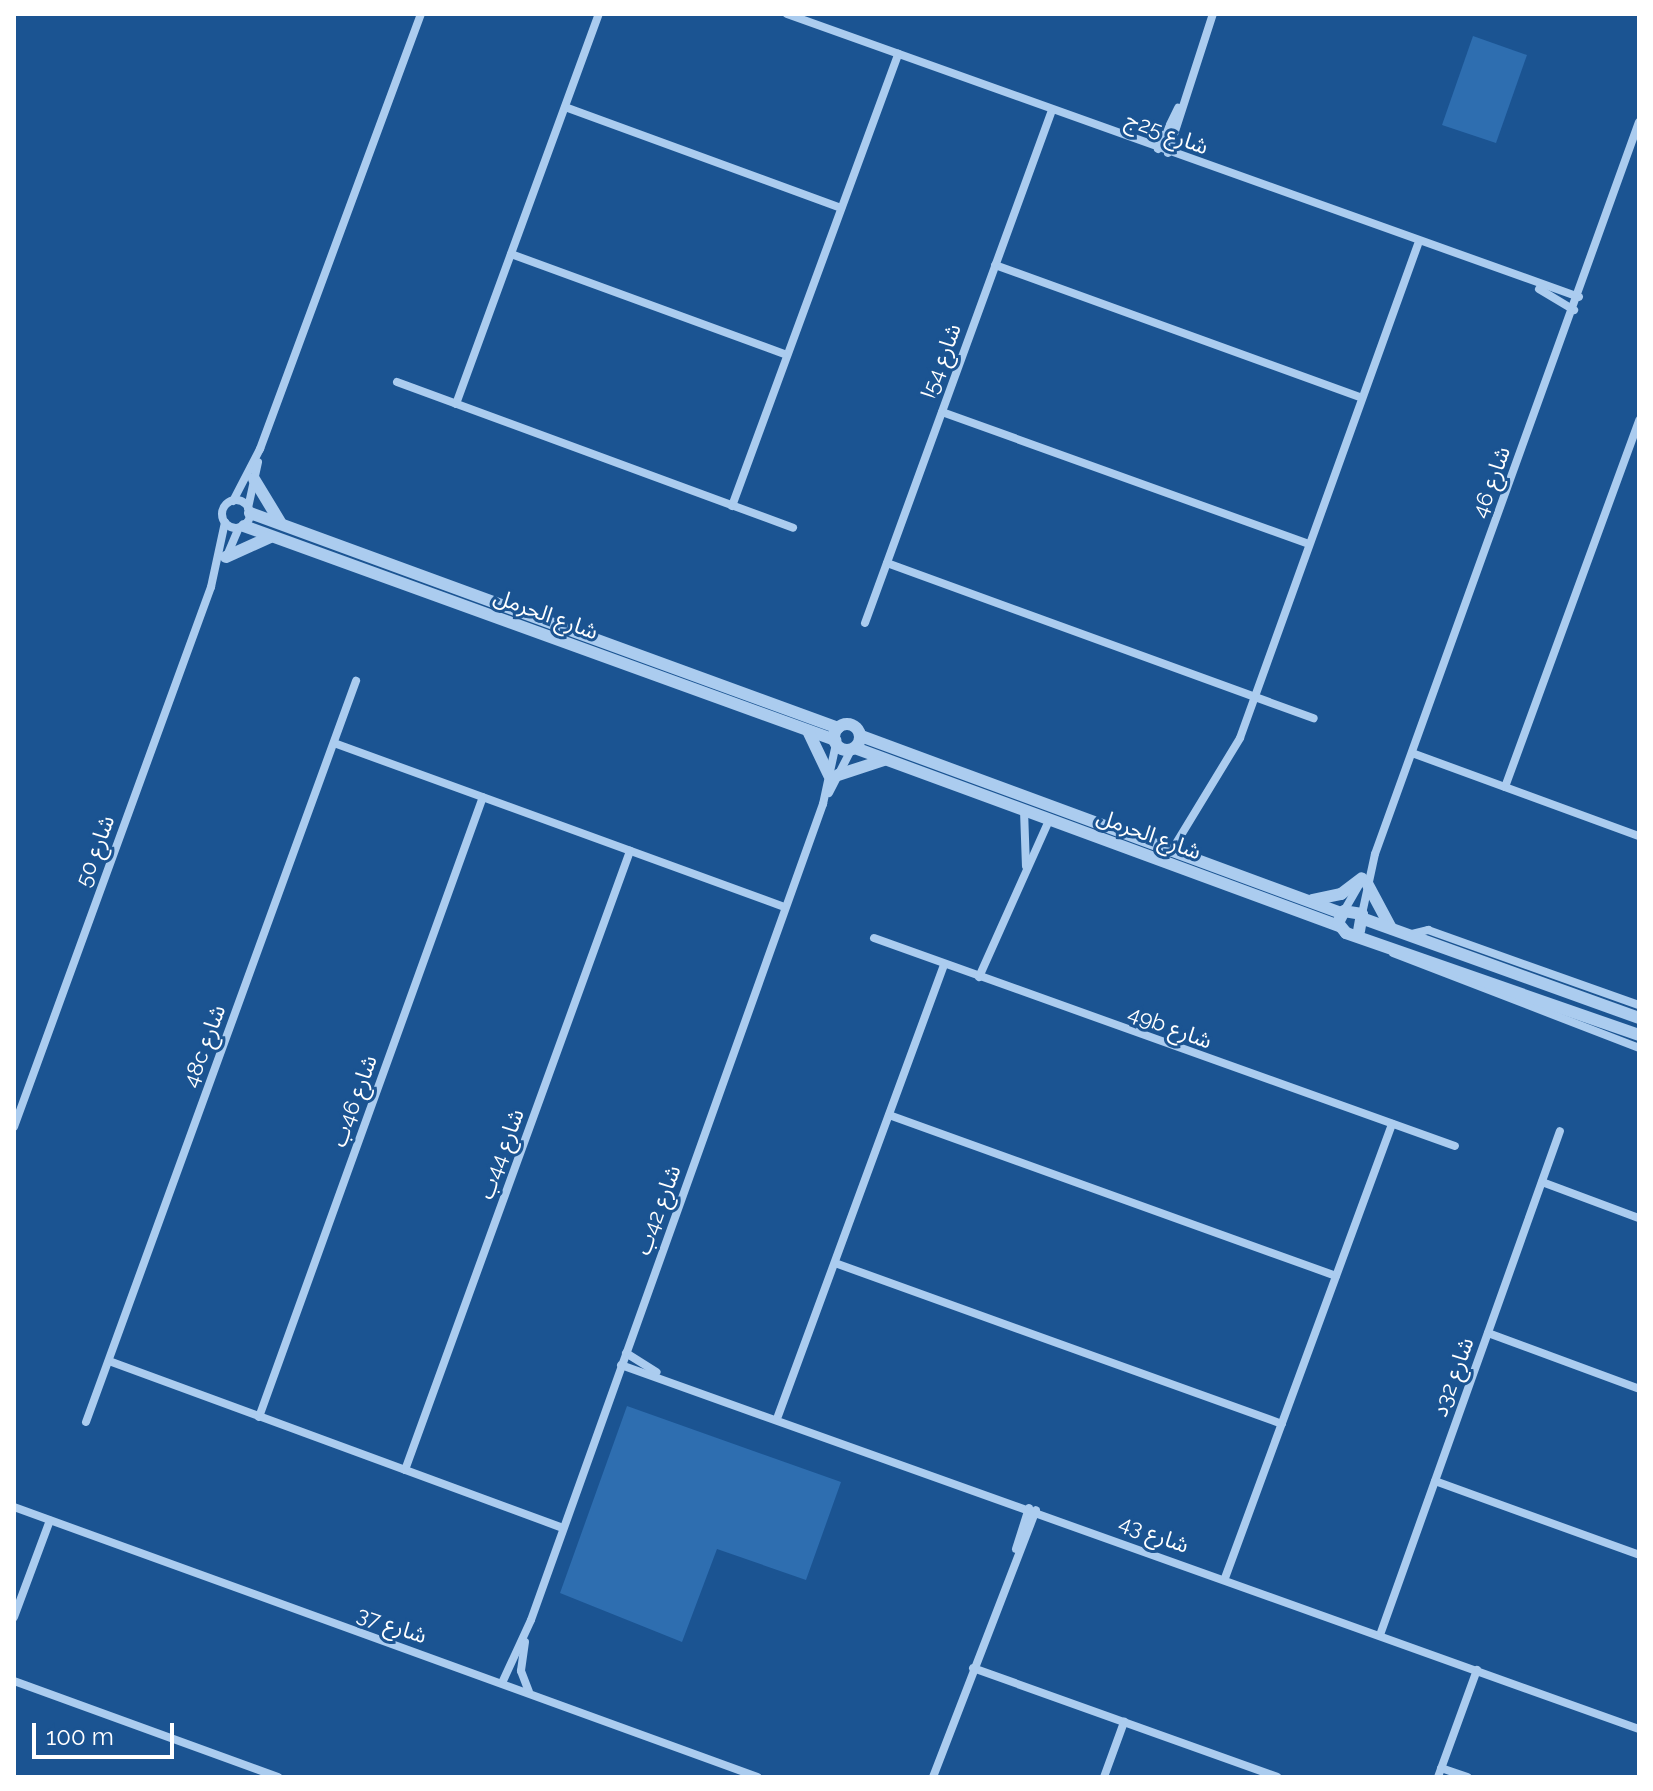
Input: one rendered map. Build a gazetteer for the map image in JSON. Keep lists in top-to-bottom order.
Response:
{
  "streets": {
    "street": [
      "شارع 25ج",
      "شارع 54ا",
      "شارع 46",
      "شارع الحرمل",
      "شارع 50",
      "49b شارع",
      "48c شارع",
      "شارع 46ب",
      "شارع 44ب",
      "شارع 42ب",
      "شارع 32د",
      "شارع 43",
      "شارع 37"
    ]
  },
  "crossings": [
    ["شارع 25ج", "شارع 54ا"],
    ["شارع 25ج", "شارع 46"],
    ["شارع 46", "شارع الحرمل"],
    ["شارع الحرمل", "شارع 50"],
    ["شارع الحرمل", "شارع 42ب"],
    ["شارع 42ب", "شارع 43"],
    ["شارع 42ب", "شارع 37"],
    ["شارع 32د", "شارع 43"]
  ],
  "scale_bar": "100 m"
}
